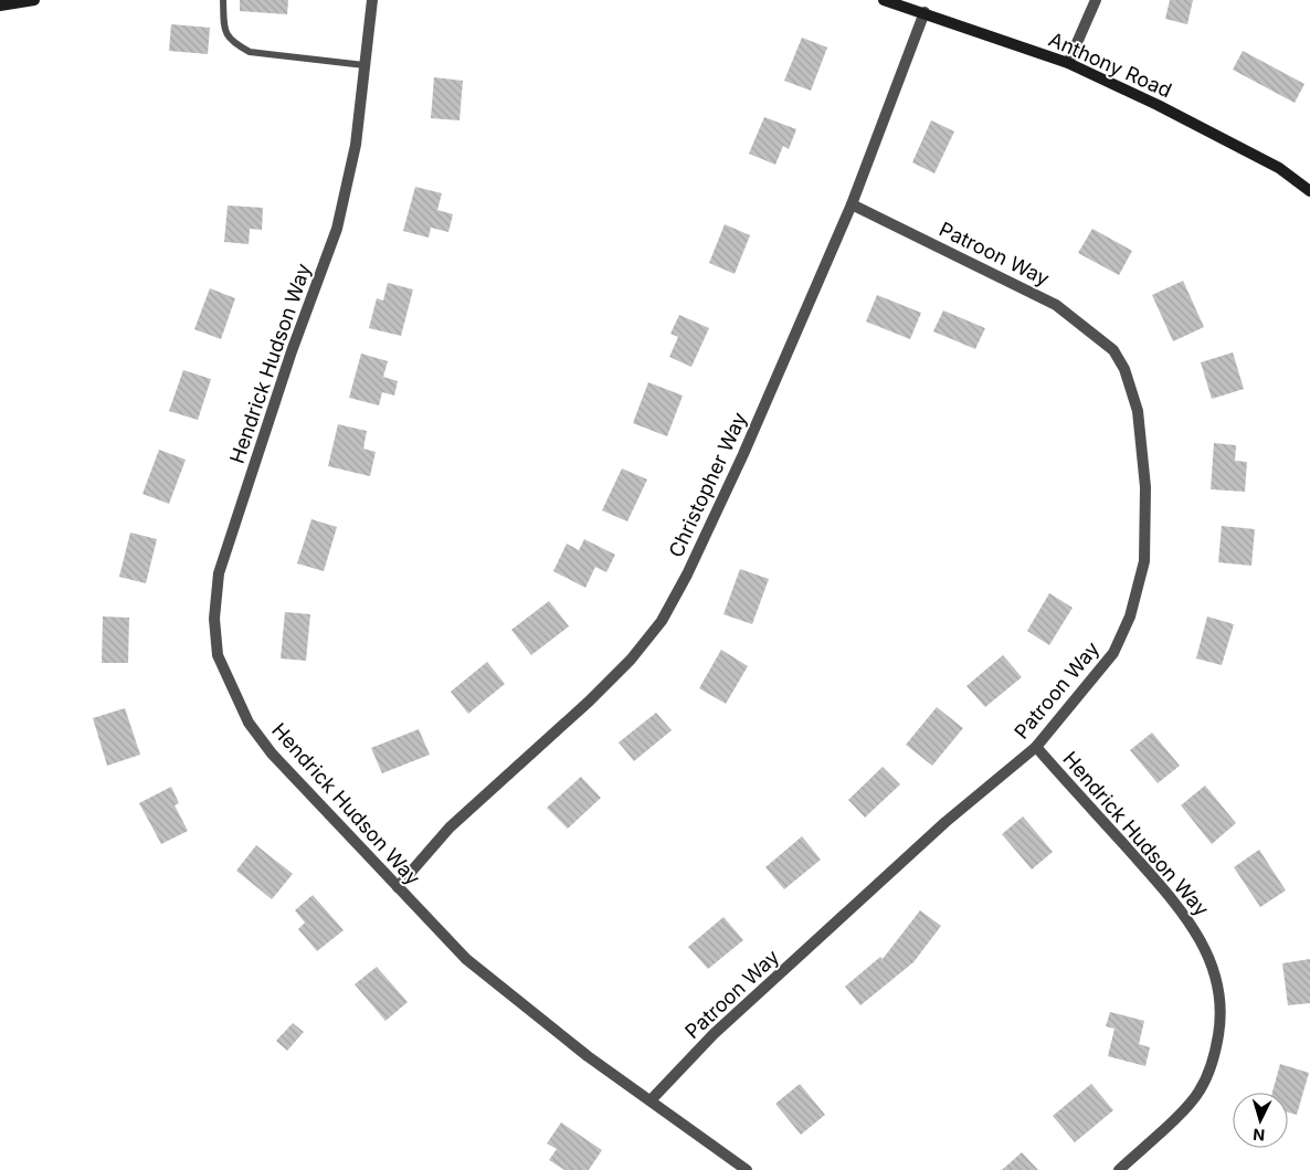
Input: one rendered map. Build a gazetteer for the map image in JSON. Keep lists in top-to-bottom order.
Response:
{
  "streets": {
    "street": [
      "Anthony Road",
      "Patroon Way",
      "Hendrick Hudson Way",
      "Christopher Way"
    ]
  },
  "crossings": [
    ["Anthony Road", "Christopher Way"],
    ["Patroon Way", "Hendrick Hudson Way"],
    ["Patroon Way", "Christopher Way"],
    ["Hendrick Hudson Way", "Christopher Way"]
  ],
  "north": "bottom"
}
